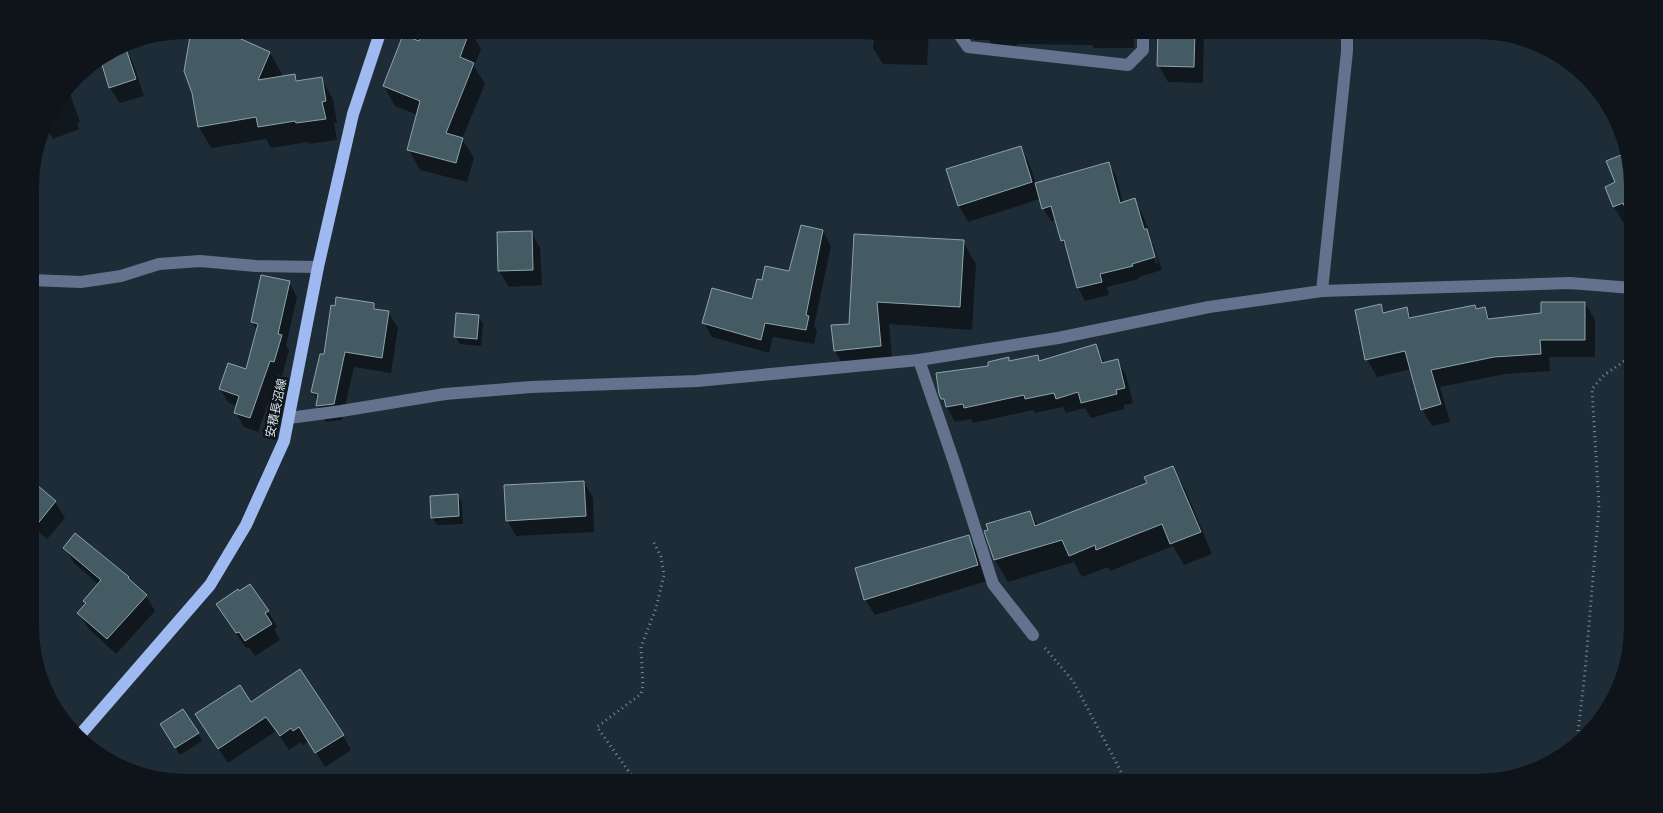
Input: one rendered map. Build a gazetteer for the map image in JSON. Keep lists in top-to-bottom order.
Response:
{
  "streets": {
    "main road": ["安積長沼線"]
  }
}
